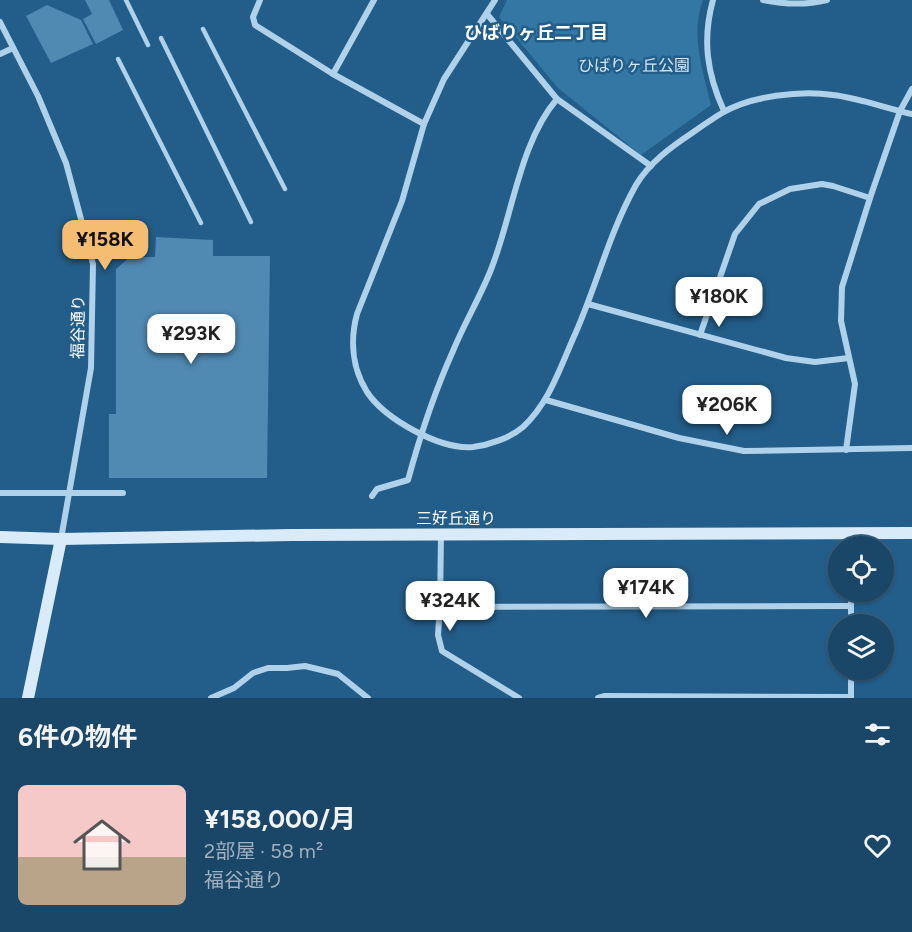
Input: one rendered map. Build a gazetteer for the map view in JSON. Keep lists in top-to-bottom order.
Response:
{
  "streets": {
    "street": ["福谷通り", "三好丘通り"]
  },
  "crossings": [
    ["福谷通り", "三好丘通り"]
  ],
  "districts": ["ひばりヶ丘二丁目"],
  "parks": ["ひばりヶ丘公園"],
  "page": {
    "price": [
      "¥158K",
      "¥180K",
      "¥293K",
      "¥206K",
      "¥174K",
      "¥324K"
    ],
    "heading": "6件の物件",
    "list": [
      {
        "name": "¥158,000/月",
        "note": "2部屋 · 58 m² · 福谷通り"
      }
    ]
  }
}
